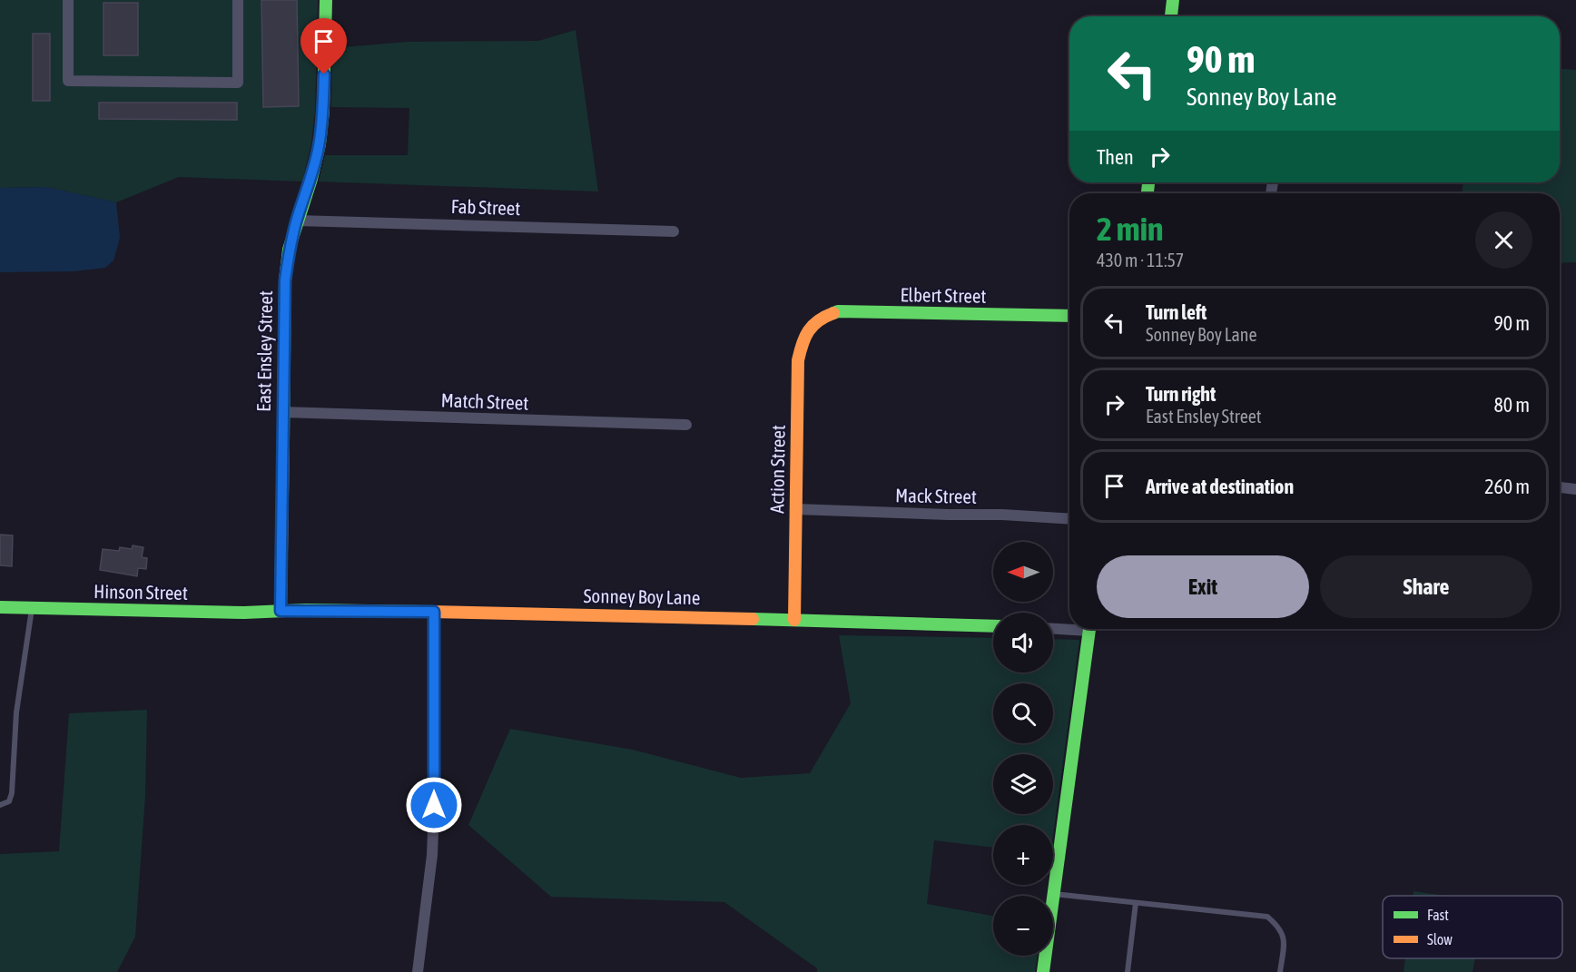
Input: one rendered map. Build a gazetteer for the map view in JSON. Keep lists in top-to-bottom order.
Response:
{
  "streets": {
    "street": [
      "Fab Street",
      "Elbert Street",
      "East Ensley Street",
      "Match Street",
      "Action Street",
      "Mack Street",
      "Hinson Street",
      "Sonney Boy Lane"
    ]
  },
  "crossings": [
    ["Fab Street", "East Ensley Street"],
    ["Elbert Street", "Action Street"],
    ["East Ensley Street", "Match Street"],
    ["East Ensley Street", "Hinson Street"],
    ["East Ensley Street", "Sonney Boy Lane"],
    ["Action Street", "Mack Street"],
    ["Action Street", "Sonney Boy Lane"],
    ["Hinson Street", "Sonney Boy Lane"]
  ],
  "legend": ["Fast", "Slow"],
  "north": "left",
  "page": {
    "turn": ["90 m", "Sonney Boy Lane"],
    "then": "Then",
    "heading": ["2 min", "430 m · 11:57"],
    "list": [
      {
        "name": "Turn left",
        "note": "Sonney Boy Lane",
        "value": "90 m"
      },
      {
        "name": "Turn right",
        "note": "East Ensley Street",
        "value": "80 m"
      },
      {
        "name": "Arrive at destination",
        "value": "260 m"
      }
    ],
    "map_buttons": ["+", "−"],
    "buttons": ["Exit", "Share"]
  }
}
